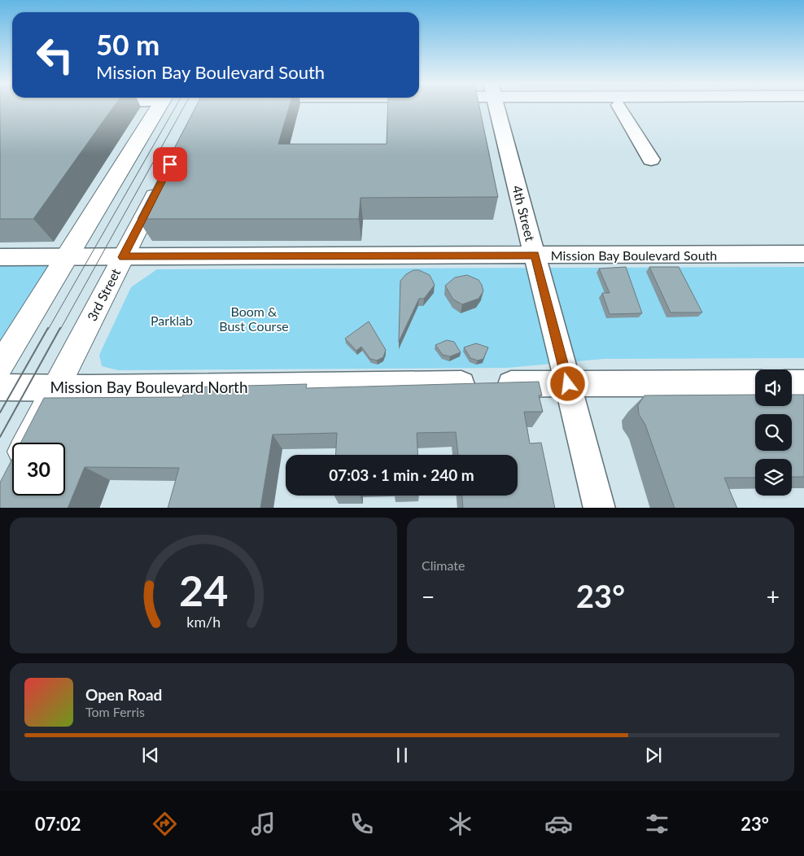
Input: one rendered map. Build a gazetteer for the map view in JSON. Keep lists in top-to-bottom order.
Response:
{
  "streets": {
    "main road": ["3rd Street"],
    "street": ["4th Street", "Mission Bay Boulevard South", "Mission Bay Boulevard North"]
  },
  "crossings": [
    ["4th Street", "Mission Bay Boulevard South"],
    ["4th Street", "Mission Bay Boulevard North"],
    ["Mission Bay Boulevard South", "3rd Street"],
    ["3rd Street", "Mission Bay Boulevard North"]
  ],
  "parks": ["Boom & Bust Course", "Parklab"],
  "page": {
    "turn": ["50 m", "Mission Bay Boulevard South"],
    "limit": "30",
    "trip": "07:03 · 1 min · 240 m",
    "tile": "Climate",
    "heat": ["−", "23°", "+"],
    "song": ["Open Road", "Tom Ferris"],
    "tabs": ["07:02", "23°"],
    "gauge": ["24", "km/h"]
  }
}
